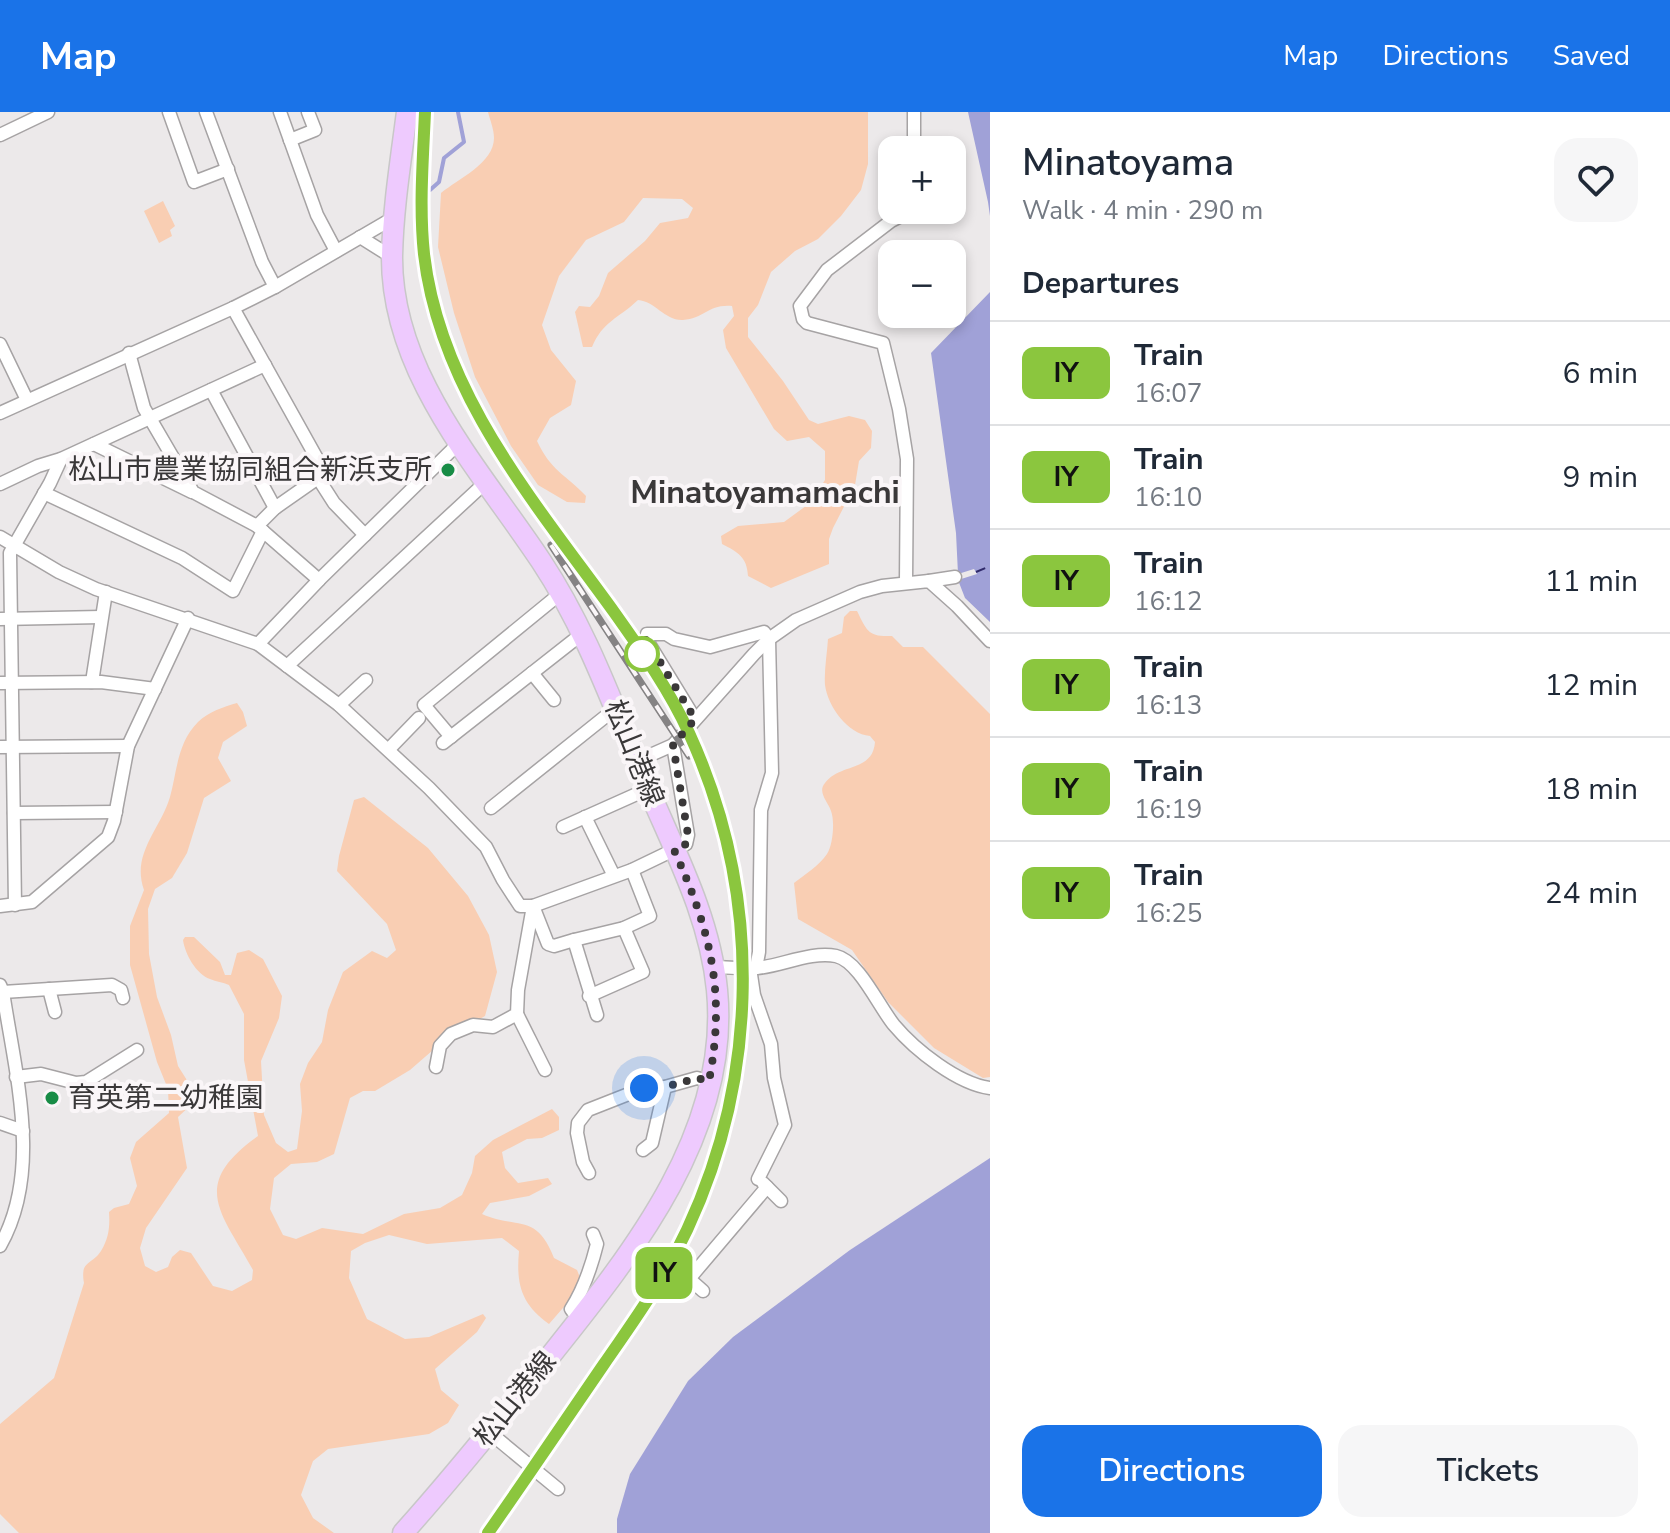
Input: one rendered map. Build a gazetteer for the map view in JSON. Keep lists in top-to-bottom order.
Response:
{
  "streets": {
    "main road": ["松山港線"]
  },
  "districts": ["Minatoyamamachi"],
  "places": ["松山市農業協同組合新浜支所", "育英第二幼稚園"],
  "page": {
    "header": "Map",
    "nav": ["Map", "Directions", "Saved"],
    "on_map": "IY",
    "heading": [
      ["Minatoyama", "Walk · 4 min · 290 m"],
      "Departures"
    ],
    "map_buttons": ["+", "−"],
    "list": [
      {
        "mark": "IY",
        "name": "Train",
        "note": "16:07",
        "value": "6 min"
      },
      {
        "mark": "IY",
        "name": "Train",
        "note": "16:10",
        "value": "9 min"
      },
      {
        "mark": "IY",
        "name": "Train",
        "note": "16:12",
        "value": "11 min"
      },
      {
        "mark": "IY",
        "name": "Train",
        "note": "16:13",
        "value": "12 min"
      },
      {
        "mark": "IY",
        "name": "Train",
        "note": "16:19",
        "value": "18 min"
      },
      {
        "mark": "IY",
        "name": "Train",
        "note": "16:25",
        "value": "24 min"
      }
    ],
    "buttons": ["Directions", "Tickets"]
  }
}
